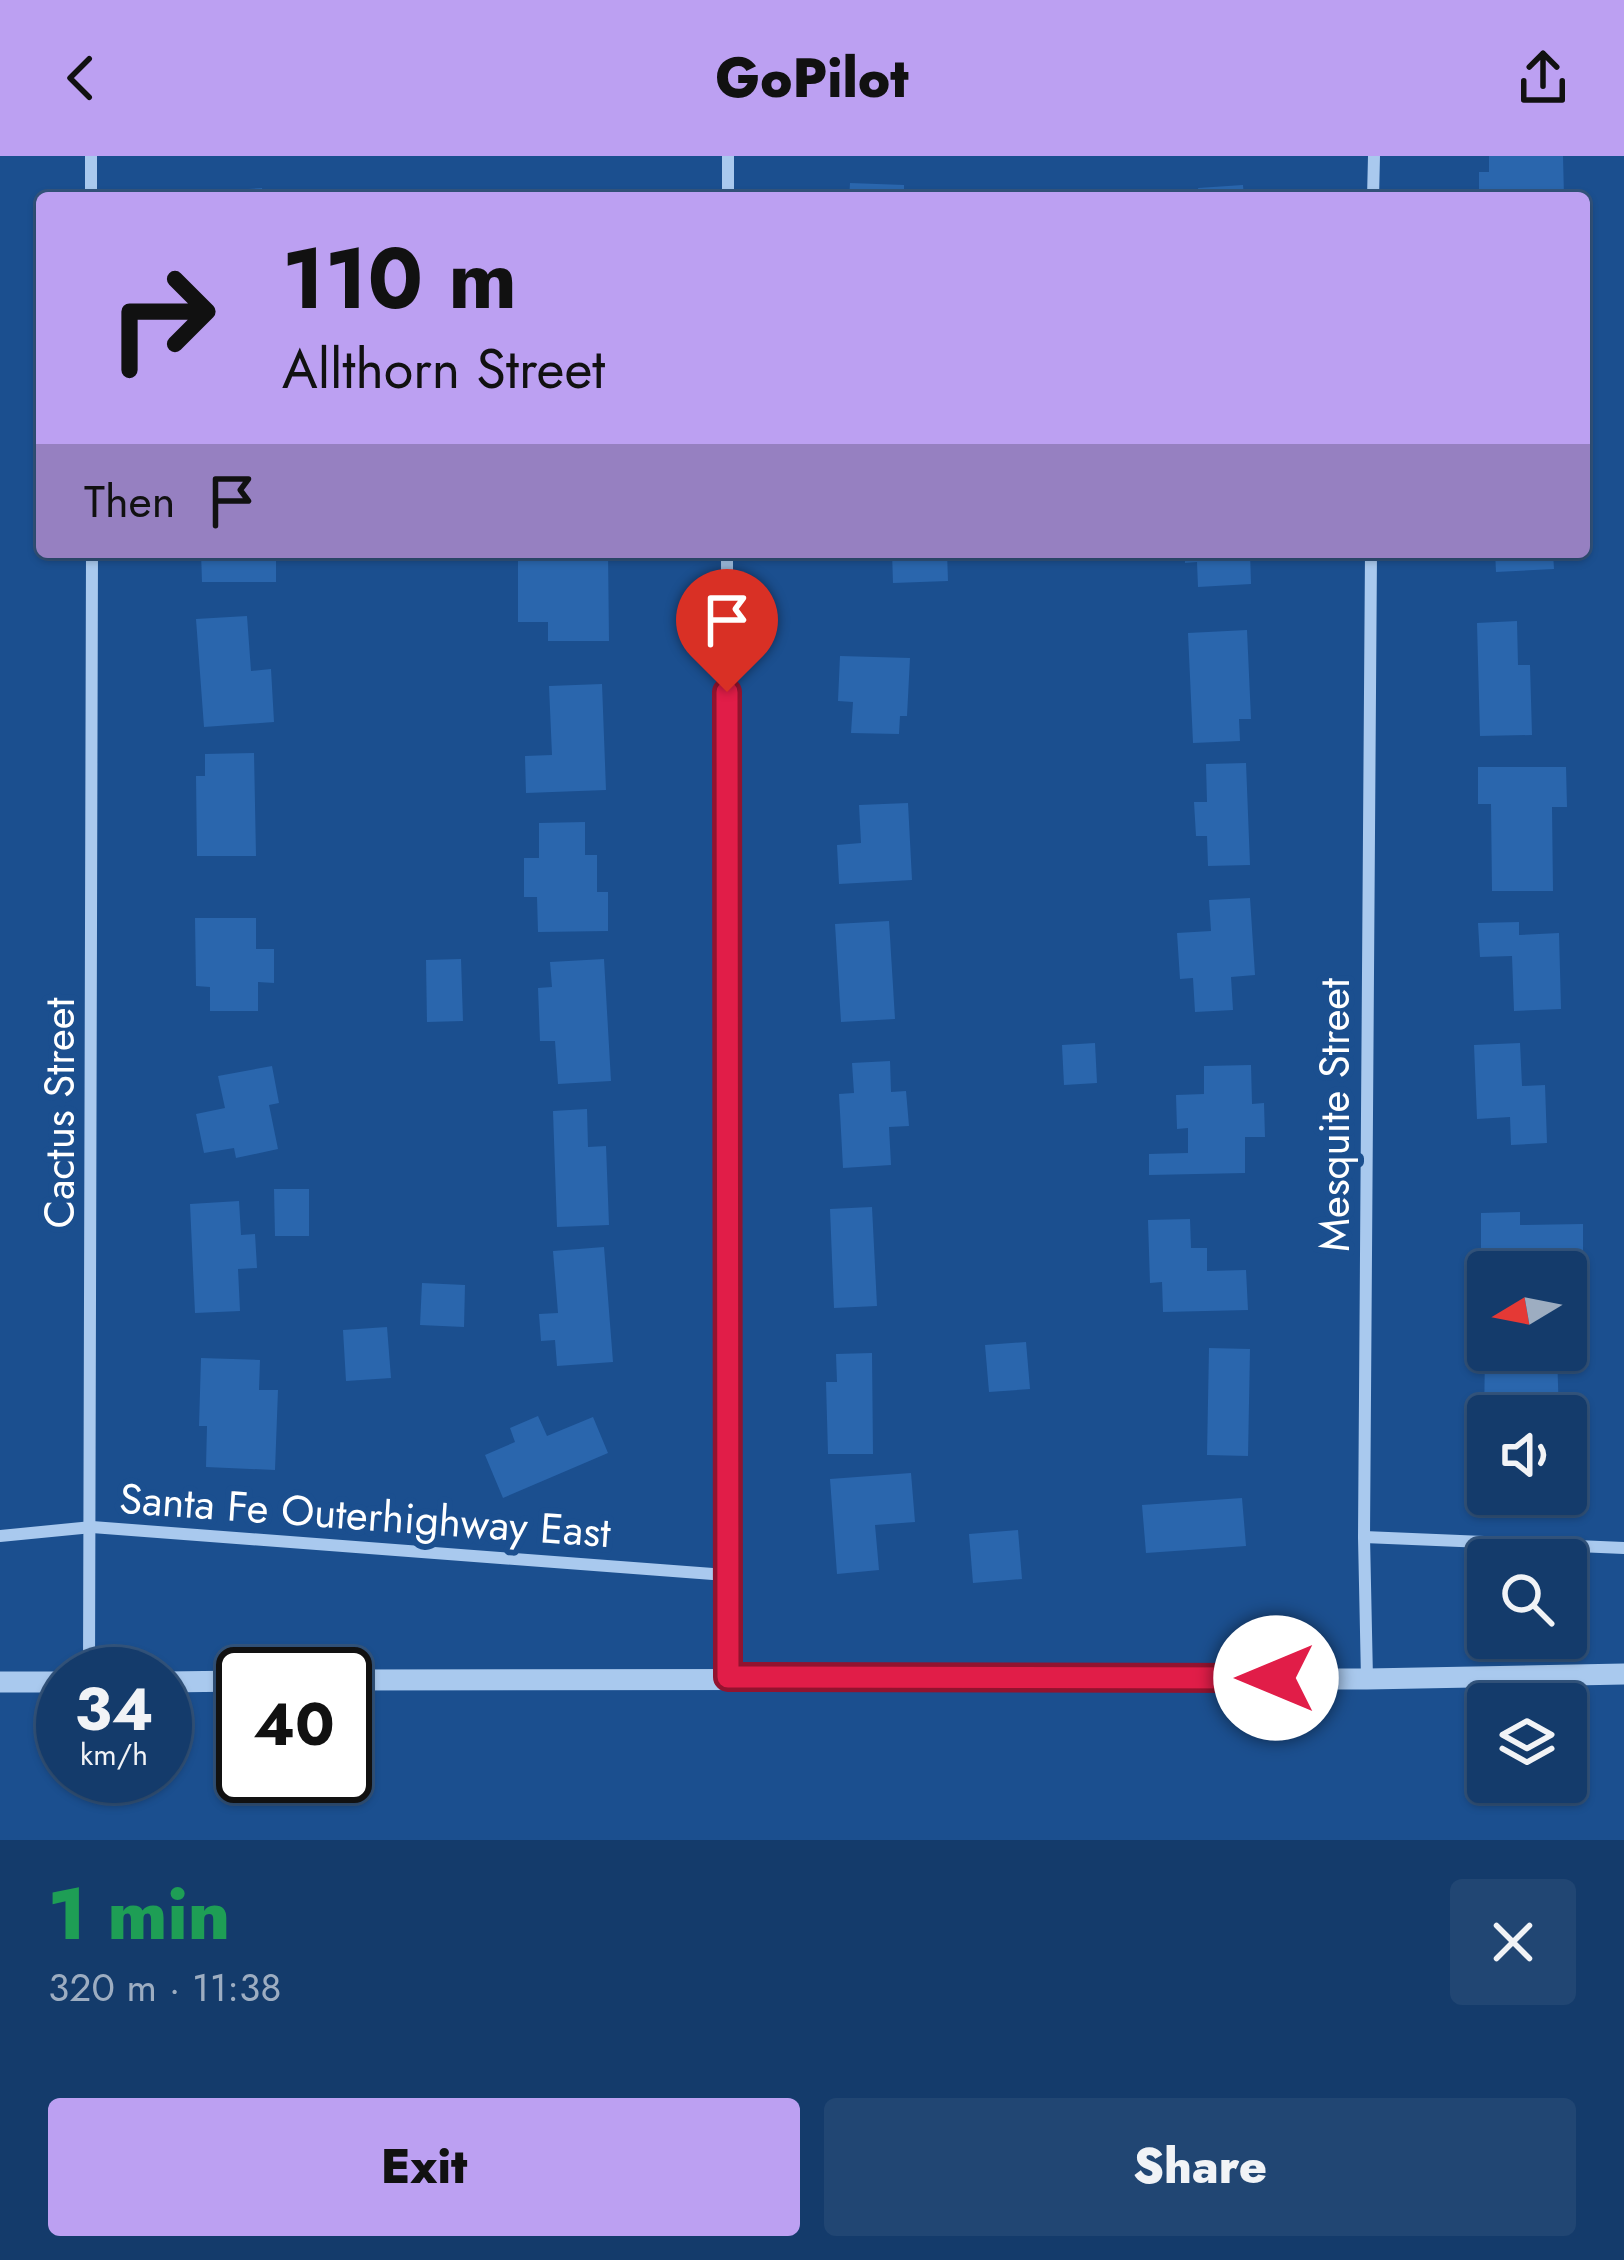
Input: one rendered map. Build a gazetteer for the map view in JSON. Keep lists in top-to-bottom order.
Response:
{
  "streets": {
    "street": ["Cactus Street", "Mesquite Street", "Santa Fe Outerhighway East"]
  },
  "crossings": [
    ["Cactus Street", "Santa Fe Outerhighway East"]
  ],
  "north": "left",
  "page": {
    "header": "GoPilot",
    "turn": ["110 m", "Allthorn Street"],
    "then": "Then",
    "speed": "34 km/h",
    "limit": "40",
    "heading": ["1 min", "320 m · 11:38"],
    "buttons": ["Exit", "Share"]
  }
}
